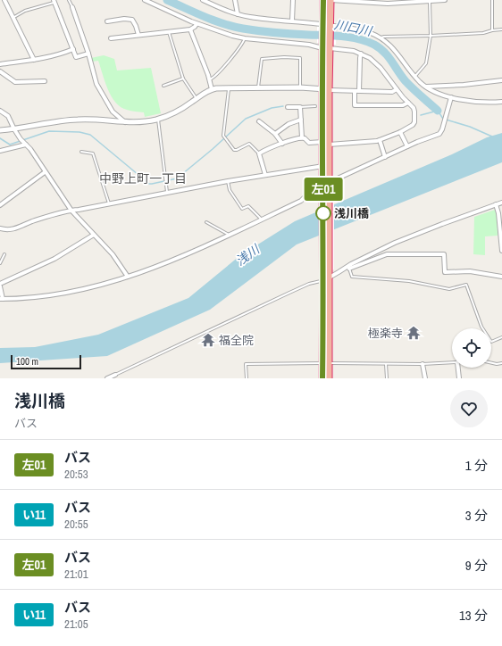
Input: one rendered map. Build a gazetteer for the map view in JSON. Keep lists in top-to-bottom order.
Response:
{
  "districts": ["中野上町一丁目"],
  "water": ["川口川", "浅川"],
  "places": {
    "other": ["浅川橋"],
    "temple": ["極楽寺", "福全院"]
  },
  "lines": ["bus line 左01"],
  "scale_bar": "100 m",
  "page": {
    "on_map": "左01",
    "scale": "100 m",
    "heading": ["浅川橋", "バス"],
    "list": [
      {
        "mark": "左01",
        "name": "バス",
        "note": "20:53",
        "value": "1 分"
      },
      {
        "mark": "い11",
        "name": "バス",
        "note": "20:55",
        "value": "3 分"
      },
      {
        "mark": "左01",
        "name": "バス",
        "note": "21:01",
        "value": "9 分"
      },
      {
        "mark": "い11",
        "name": "バス",
        "note": "21:05",
        "value": "13 分"
      }
    ]
  }
}
